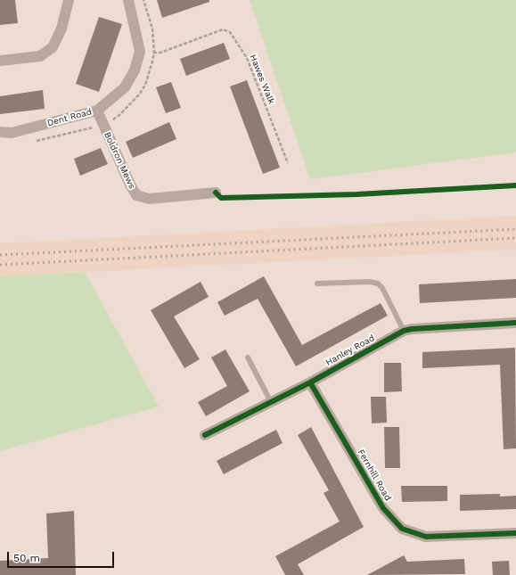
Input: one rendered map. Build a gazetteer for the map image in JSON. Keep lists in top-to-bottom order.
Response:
{
  "streets": {
    "street": [
      "Dent Road",
      "Boldron Mews",
      "Hanley Road",
      "Fernhill Road"
    ],
    "path": ["Hawes Walk"]
  },
  "crossings": [
    ["Hawes Walk", "Dent Road"],
    ["Dent Road", "Boldron Mews"],
    ["Hanley Road", "Fernhill Road"]
  ],
  "scale_bar": "50 m"
}
